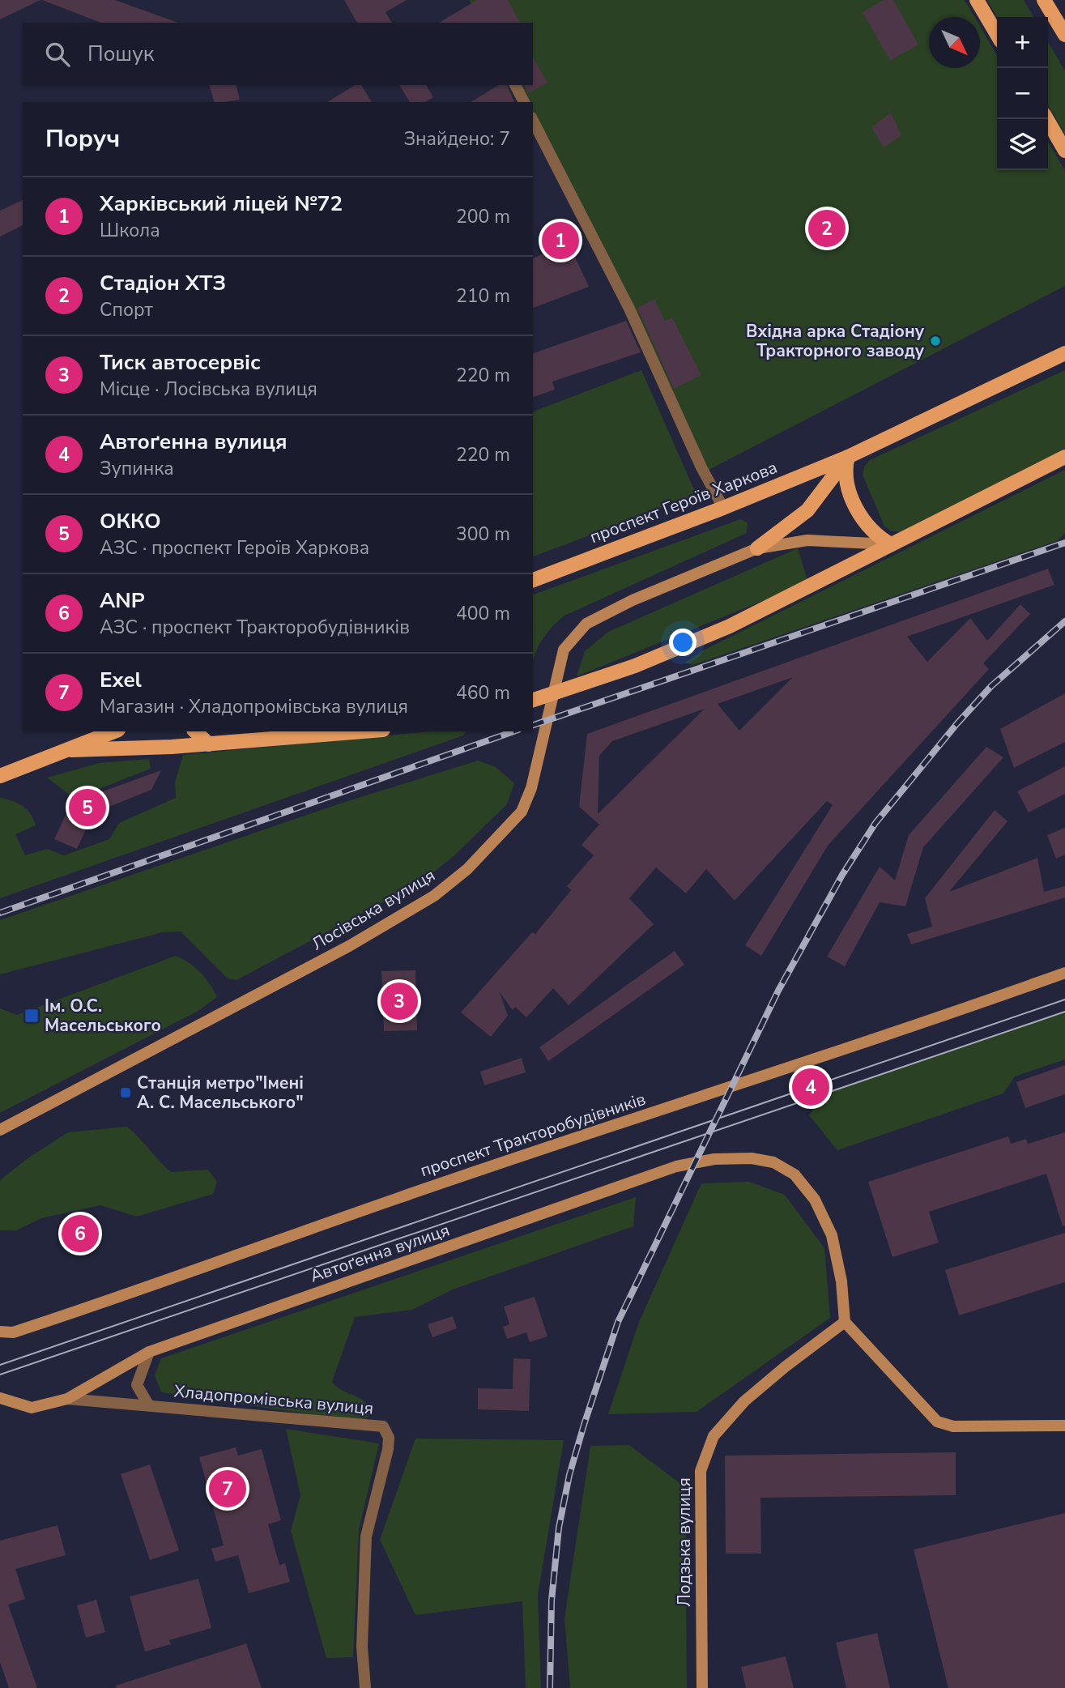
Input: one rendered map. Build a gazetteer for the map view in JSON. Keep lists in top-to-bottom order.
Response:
{
  "streets": {
    "main road": [
      "проспект Героїв Харкова",
      "Лосівська вулиця",
      "проспект Тракторобудівників",
      "Автоґенна вулиця",
      "Хладопромівська вулиця",
      "Лодзька вулиця"
    ]
  },
  "crossings": [
    ["Автоґенна вулиця", "Хладопромівська вулиця"],
    ["Автоґенна вулиця", "Лодзька вулиця"]
  ],
  "places": {
    "other": ["Вхідна арка Стадіону Тракторного заводу"],
    "transit": ["Ім. О.С. Масельського", "Станція метро\"Імені А. С. Масельського\""]
  },
  "north": "bottom right",
  "page": {
    "map_buttons": ["+", "−"],
    "search": "Пошук",
    "heading": ["Поруч", "Знайдено: 7"],
    "list": [
      {
        "mark": "1",
        "name": "Харківський ліцей №72",
        "note": "Школа",
        "value": "200 m"
      },
      {
        "mark": "2",
        "name": "Стадіон ХТЗ",
        "note": "Спорт",
        "value": "210 m"
      },
      {
        "mark": "3",
        "name": "Тиск автосервіс",
        "note": "Місце · Лосівська вулиця",
        "value": "220 m"
      },
      {
        "mark": "4",
        "name": "Автоґенна вулиця",
        "note": "Зупинка",
        "value": "220 m"
      },
      {
        "mark": "5",
        "name": "ОККО",
        "note": "АЗС · проспект Героїв Харкова",
        "value": "300 m"
      },
      {
        "mark": "6",
        "name": "ANP",
        "note": "АЗС · проспект Тракторобудівників",
        "value": "400 m"
      },
      {
        "mark": "7",
        "name": "Exel",
        "note": "Магазин · Хладопромівська вулиця",
        "value": "460 m"
      }
    ],
    "pins": [
      "2",
      "1",
      "5",
      "3",
      "4",
      "6",
      "7"
    ]
  }
}
